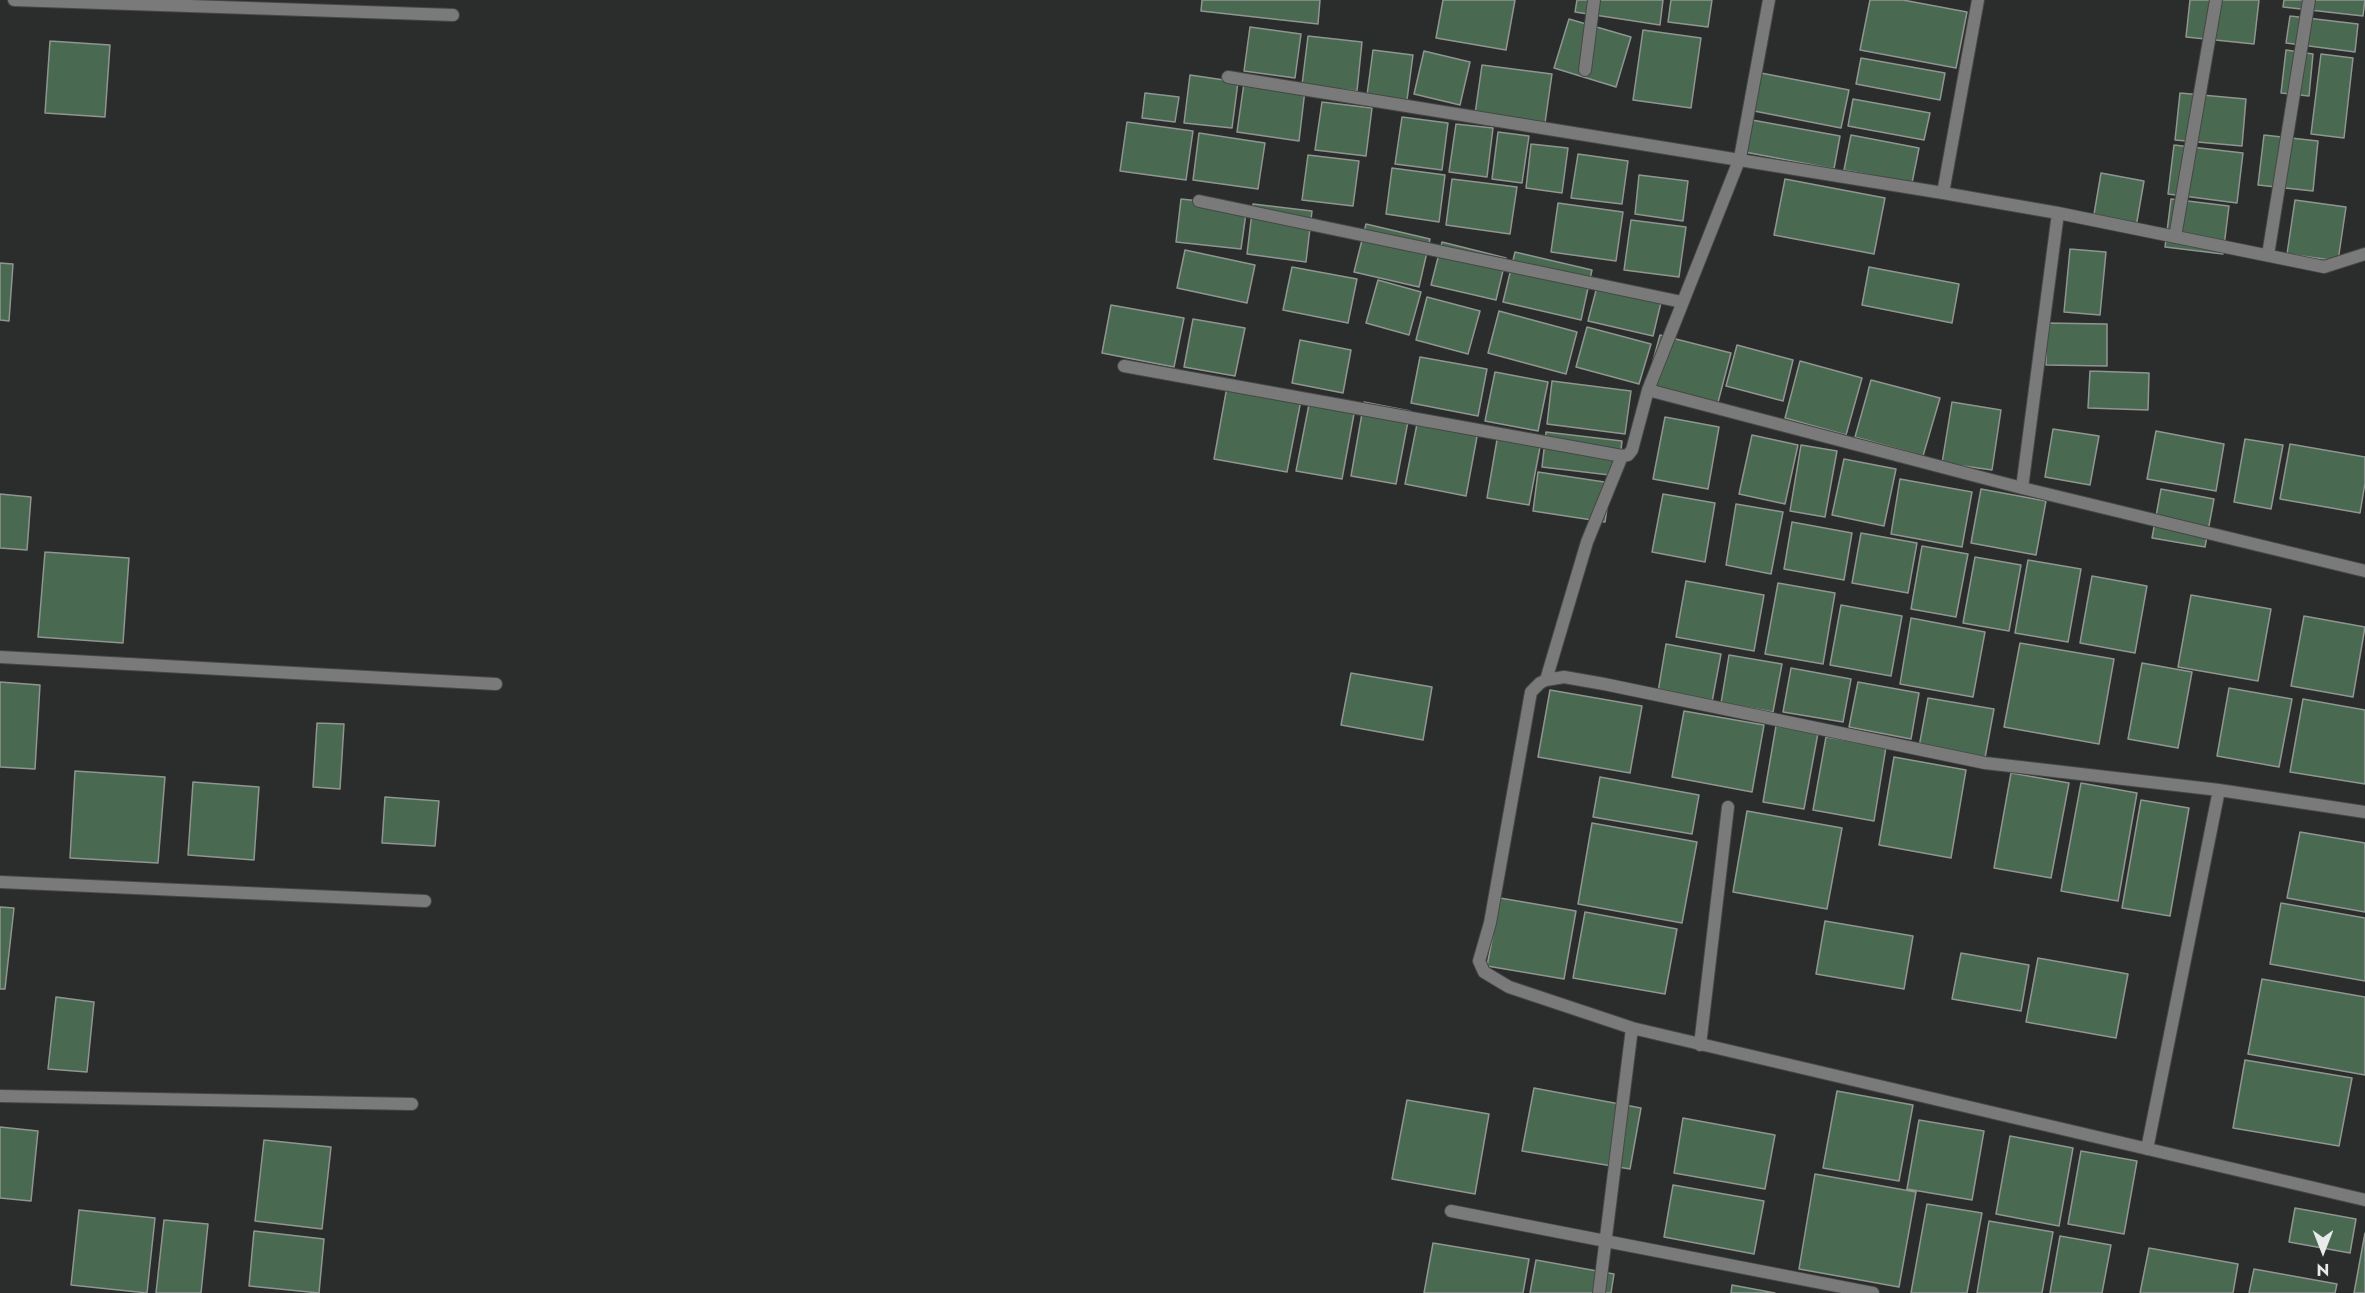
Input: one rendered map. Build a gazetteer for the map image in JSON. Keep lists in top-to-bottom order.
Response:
{
  "north": "bottom"
}
